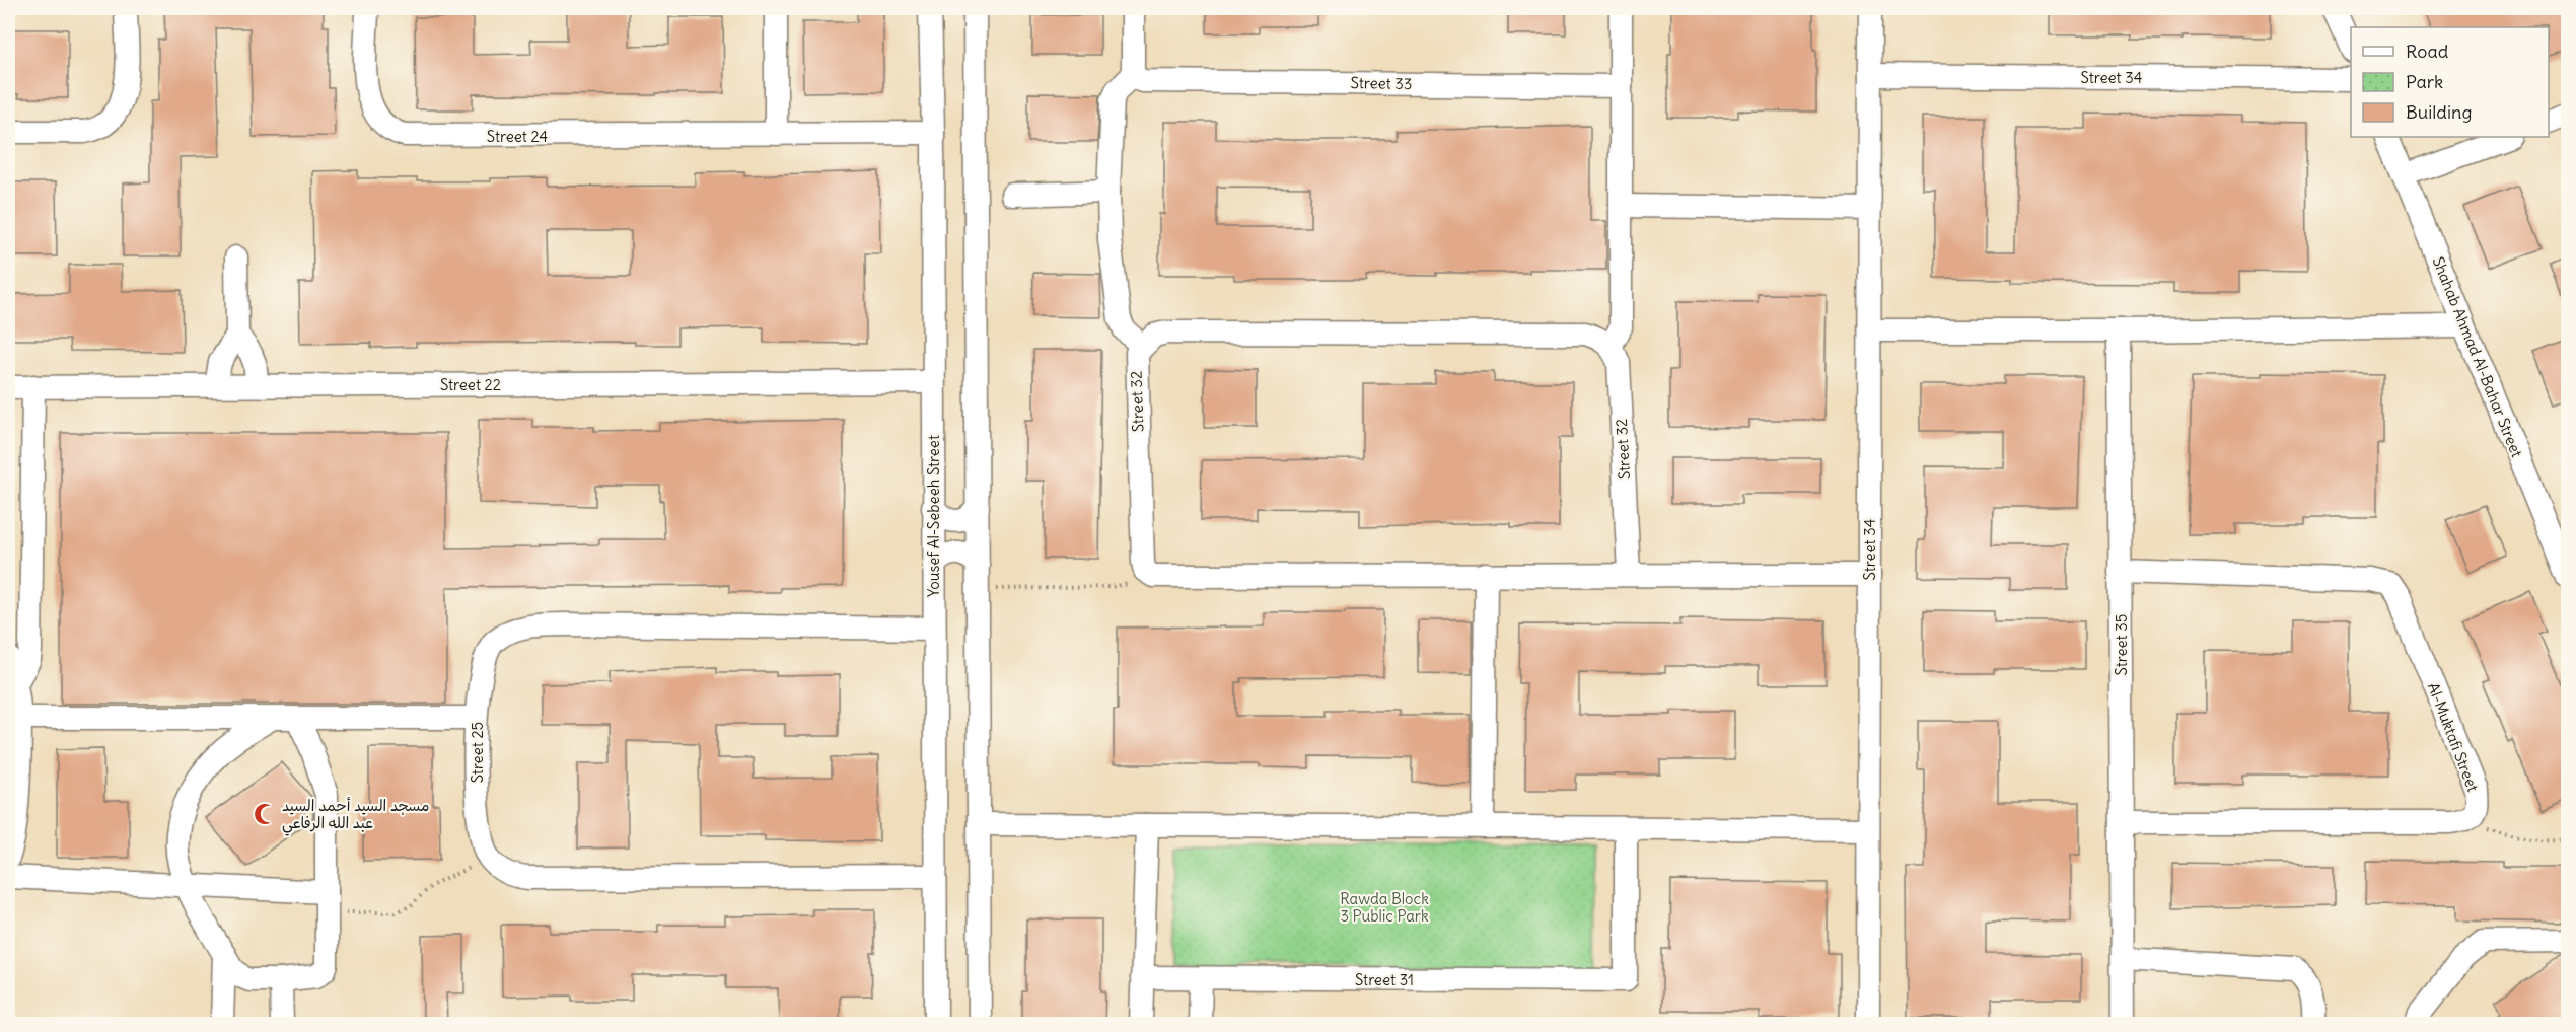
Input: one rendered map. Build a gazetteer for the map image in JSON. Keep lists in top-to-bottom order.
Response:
{
  "streets": {
    "street": [
      "Street 34",
      "Street 33",
      "Street 24",
      "Shahab Ahmad Al-Bahar Street",
      "Street 22",
      "Street 32",
      "Yousef Al-Sebeeh Street",
      "Street 35",
      "Al-Muktafi Street",
      "Street 25",
      "Street 31"
    ]
  },
  "crossings": [
    ["Street 24", "Yousef Al-Sebeeh Street"],
    ["Street 22", "Yousef Al-Sebeeh Street"],
    ["Yousef Al-Sebeeh Street", "Street 25"],
    ["Street 35", "Al-Muktafi Street"]
  ],
  "parks": ["Rawda Block 3 Public Park"],
  "places": {
    "mosque": ["مسجد السيد أحمد السيد عبد الله الرفاعي"]
  },
  "legend": ["Road", "Park", "Building"]
}
